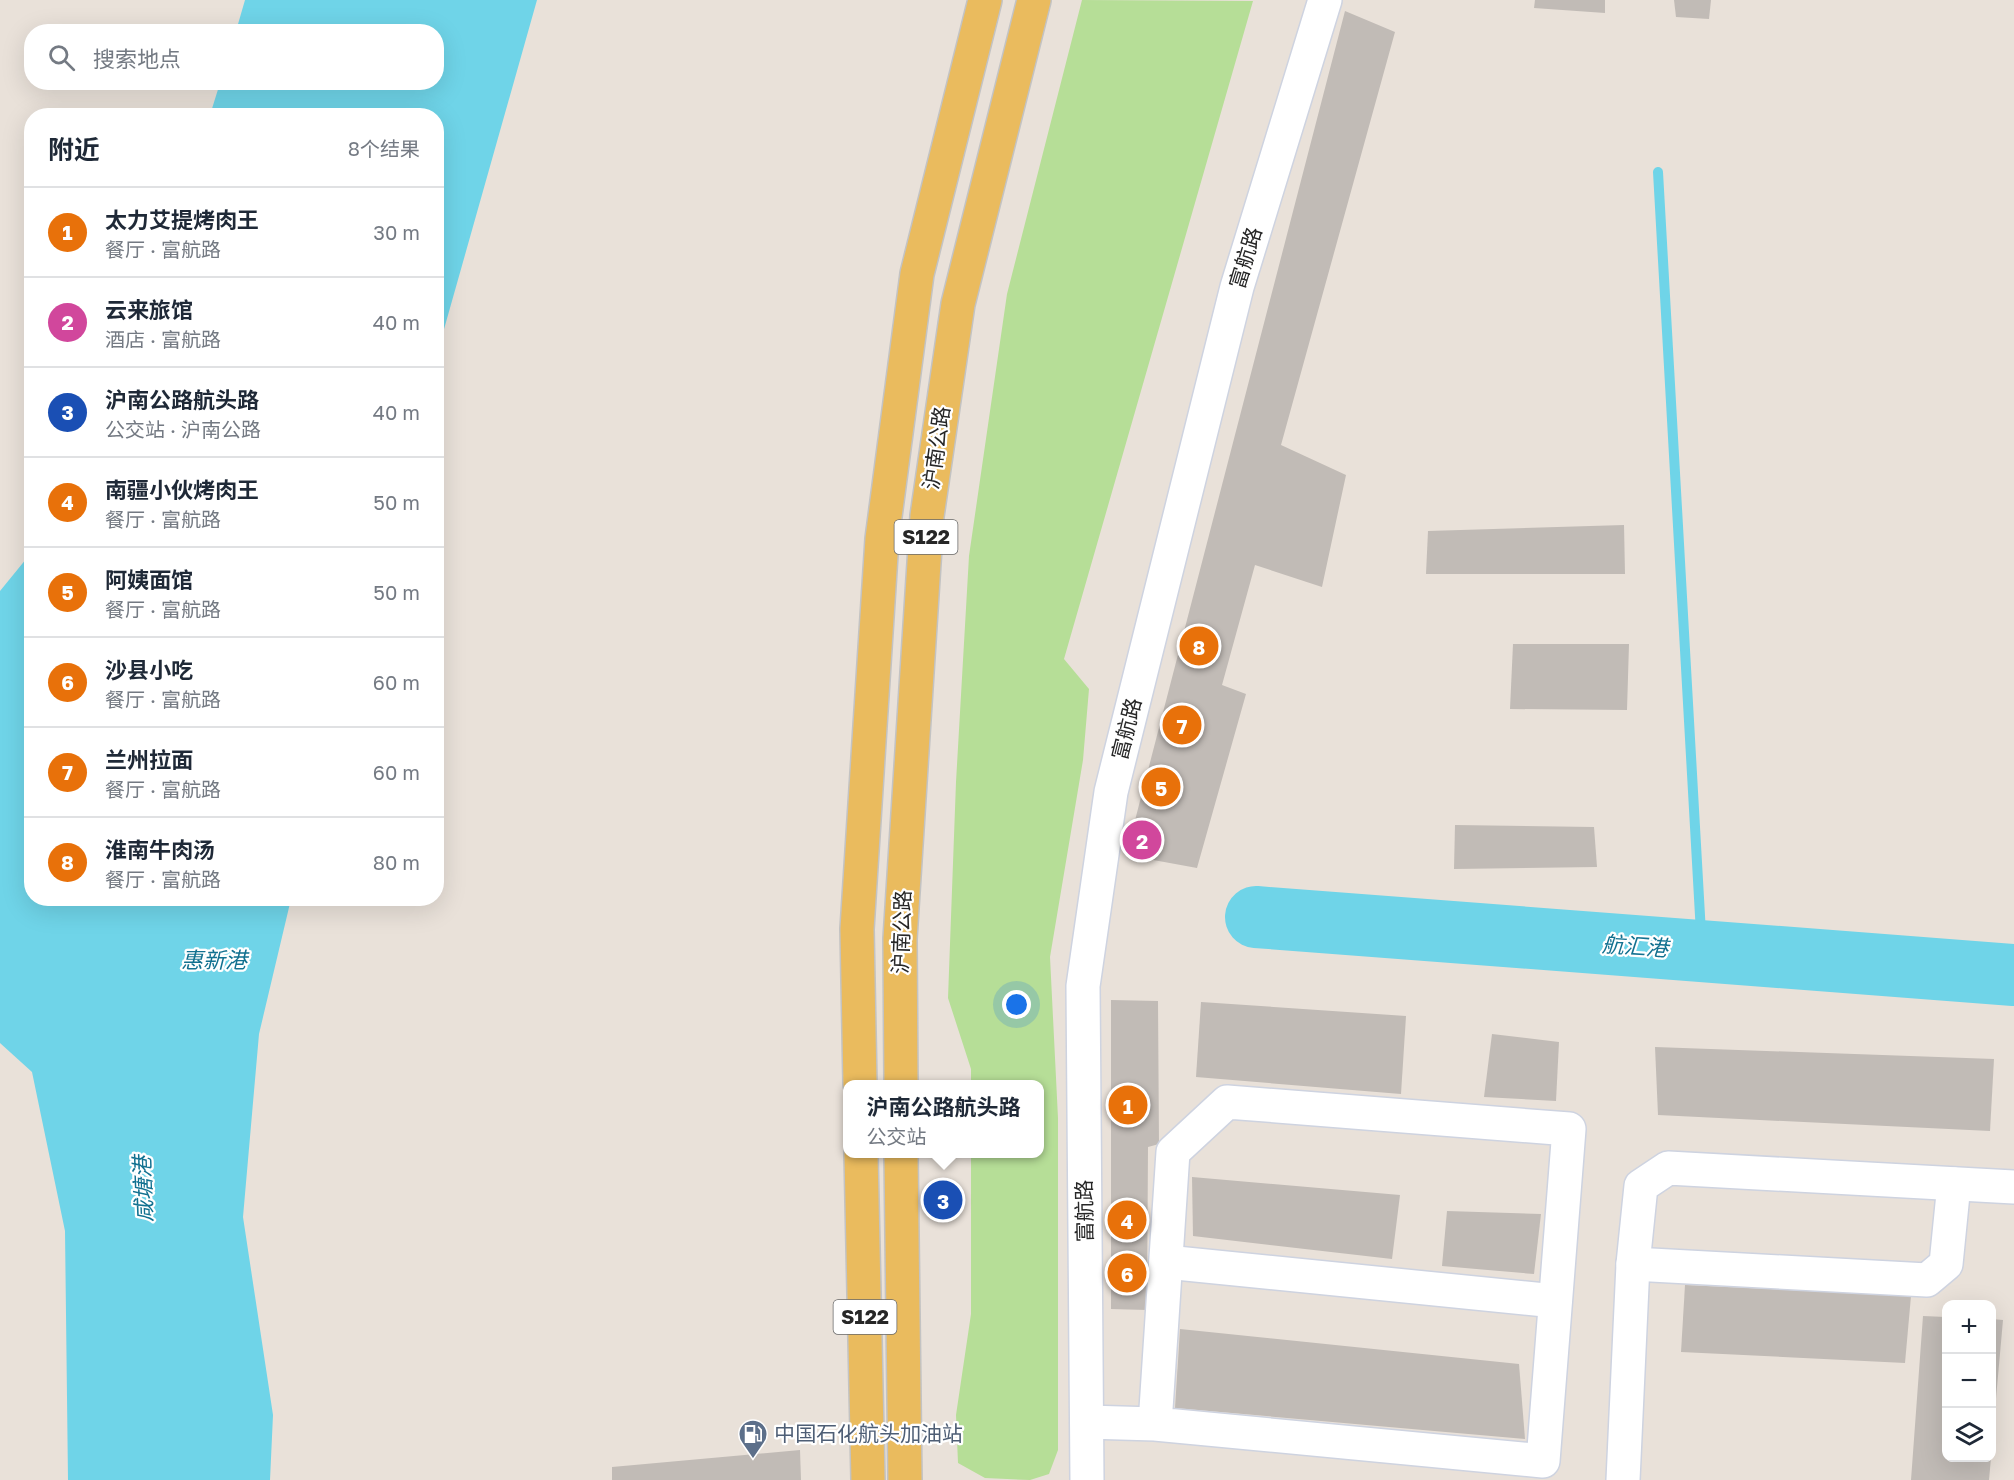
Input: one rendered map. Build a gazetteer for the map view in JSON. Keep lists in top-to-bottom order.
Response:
{
  "streets": {
    "main road": ["沪南公路", "S122"],
    "street": ["富航路"]
  },
  "water": ["航汇港", "惠新港", "咸塘港"],
  "places": {
    "fuel station": ["中国石化航头加油站"]
  },
  "page": {
    "search": "搜索地点",
    "heading": ["附近", "8个结果"],
    "list": [
      {
        "mark": "1",
        "name": "太力艾提烤肉王",
        "note": "餐厅 · 富航路",
        "value": "30 m"
      },
      {
        "mark": "2",
        "name": "云来旅馆",
        "note": "酒店 · 富航路",
        "value": "40 m"
      },
      {
        "mark": "3",
        "name": "沪南公路航头路",
        "note": "公交站 · 沪南公路",
        "value": "40 m"
      },
      {
        "mark": "4",
        "name": "南疆小伙烤肉王",
        "note": "餐厅 · 富航路",
        "value": "50 m"
      },
      {
        "mark": "5",
        "name": "阿姨面馆",
        "note": "餐厅 · 富航路",
        "value": "50 m"
      },
      {
        "mark": "6",
        "name": "沙县小吃",
        "note": "餐厅 · 富航路",
        "value": "60 m"
      },
      {
        "mark": "7",
        "name": "兰州拉面",
        "note": "餐厅 · 富航路",
        "value": "60 m"
      },
      {
        "mark": "8",
        "name": "淮南牛肉汤",
        "note": "餐厅 · 富航路",
        "value": "80 m"
      }
    ],
    "pins": [
      "8",
      "7",
      "5",
      "2",
      "1",
      "3",
      "4",
      "6"
    ],
    "popup": ["沪南公路航头路", "公交站"],
    "map_buttons": ["+", "−"]
  }
}
